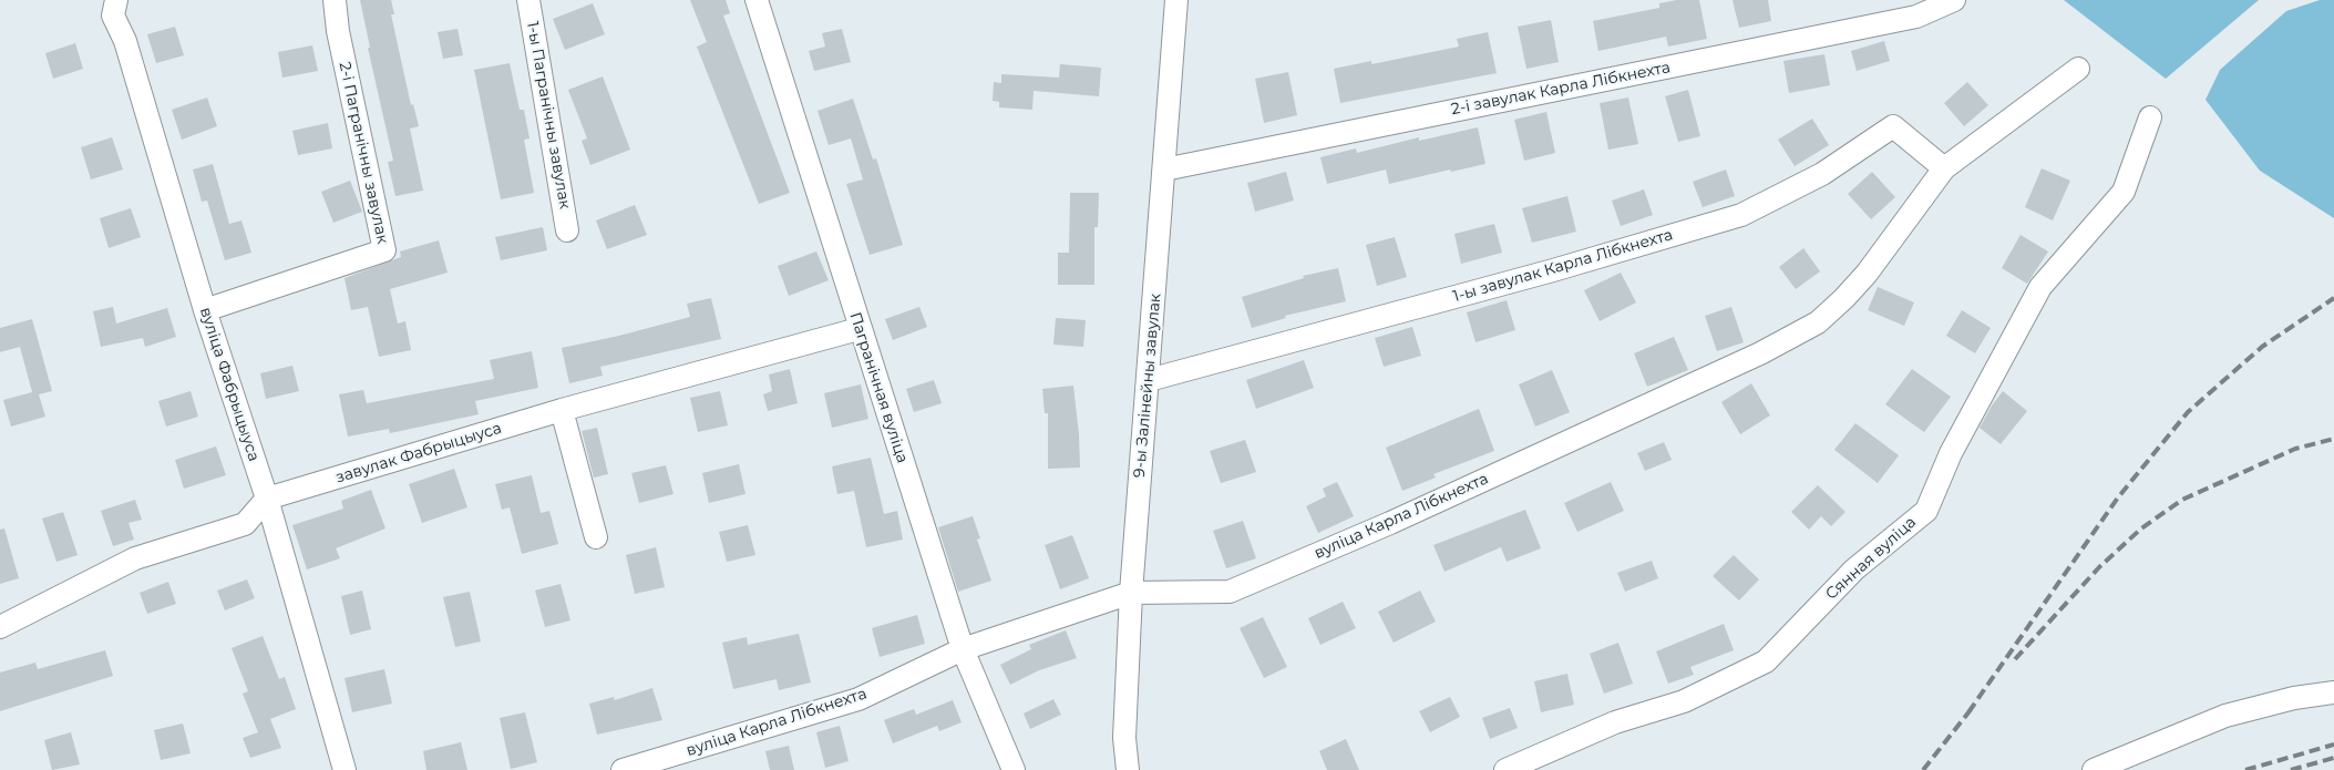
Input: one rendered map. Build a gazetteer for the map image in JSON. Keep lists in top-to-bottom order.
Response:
{
  "streets": {
    "street": [
      "2-і завулак Карла Лібкнехта",
      "1-ы Пагранічны завулак",
      "2-і Пагранічны завулак",
      "1-ы завулак Карла Лібкнехта",
      "вуліца Фабрыцыуса",
      "9-ы Залінейны завулак",
      "Пагранічная вуліца",
      "завулак Фабрыцыуса",
      "вуліца Карла Лібкнехта",
      "Сянная вуліца"
    ]
  },
  "crossings": [
    ["2-і завулак Карла Лібкнехта", "9-ы Залінейны завулак"],
    ["2-і Пагранічны завулак", "вуліца Фабрыцыуса"],
    ["1-ы завулак Карла Лібкнехта", "9-ы Залінейны завулак"],
    ["1-ы завулак Карла Лібкнехта", "вуліца Карла Лібкнехта"],
    ["вуліца Фабрыцыуса", "завулак Фабрыцыуса"],
    ["9-ы Залінейны завулак", "вуліца Карла Лібкнехта"],
    ["Пагранічная вуліца", "завулак Фабрыцыуса"],
    ["Пагранічная вуліца", "вуліца Карла Лібкнехта"]
  ]
}
